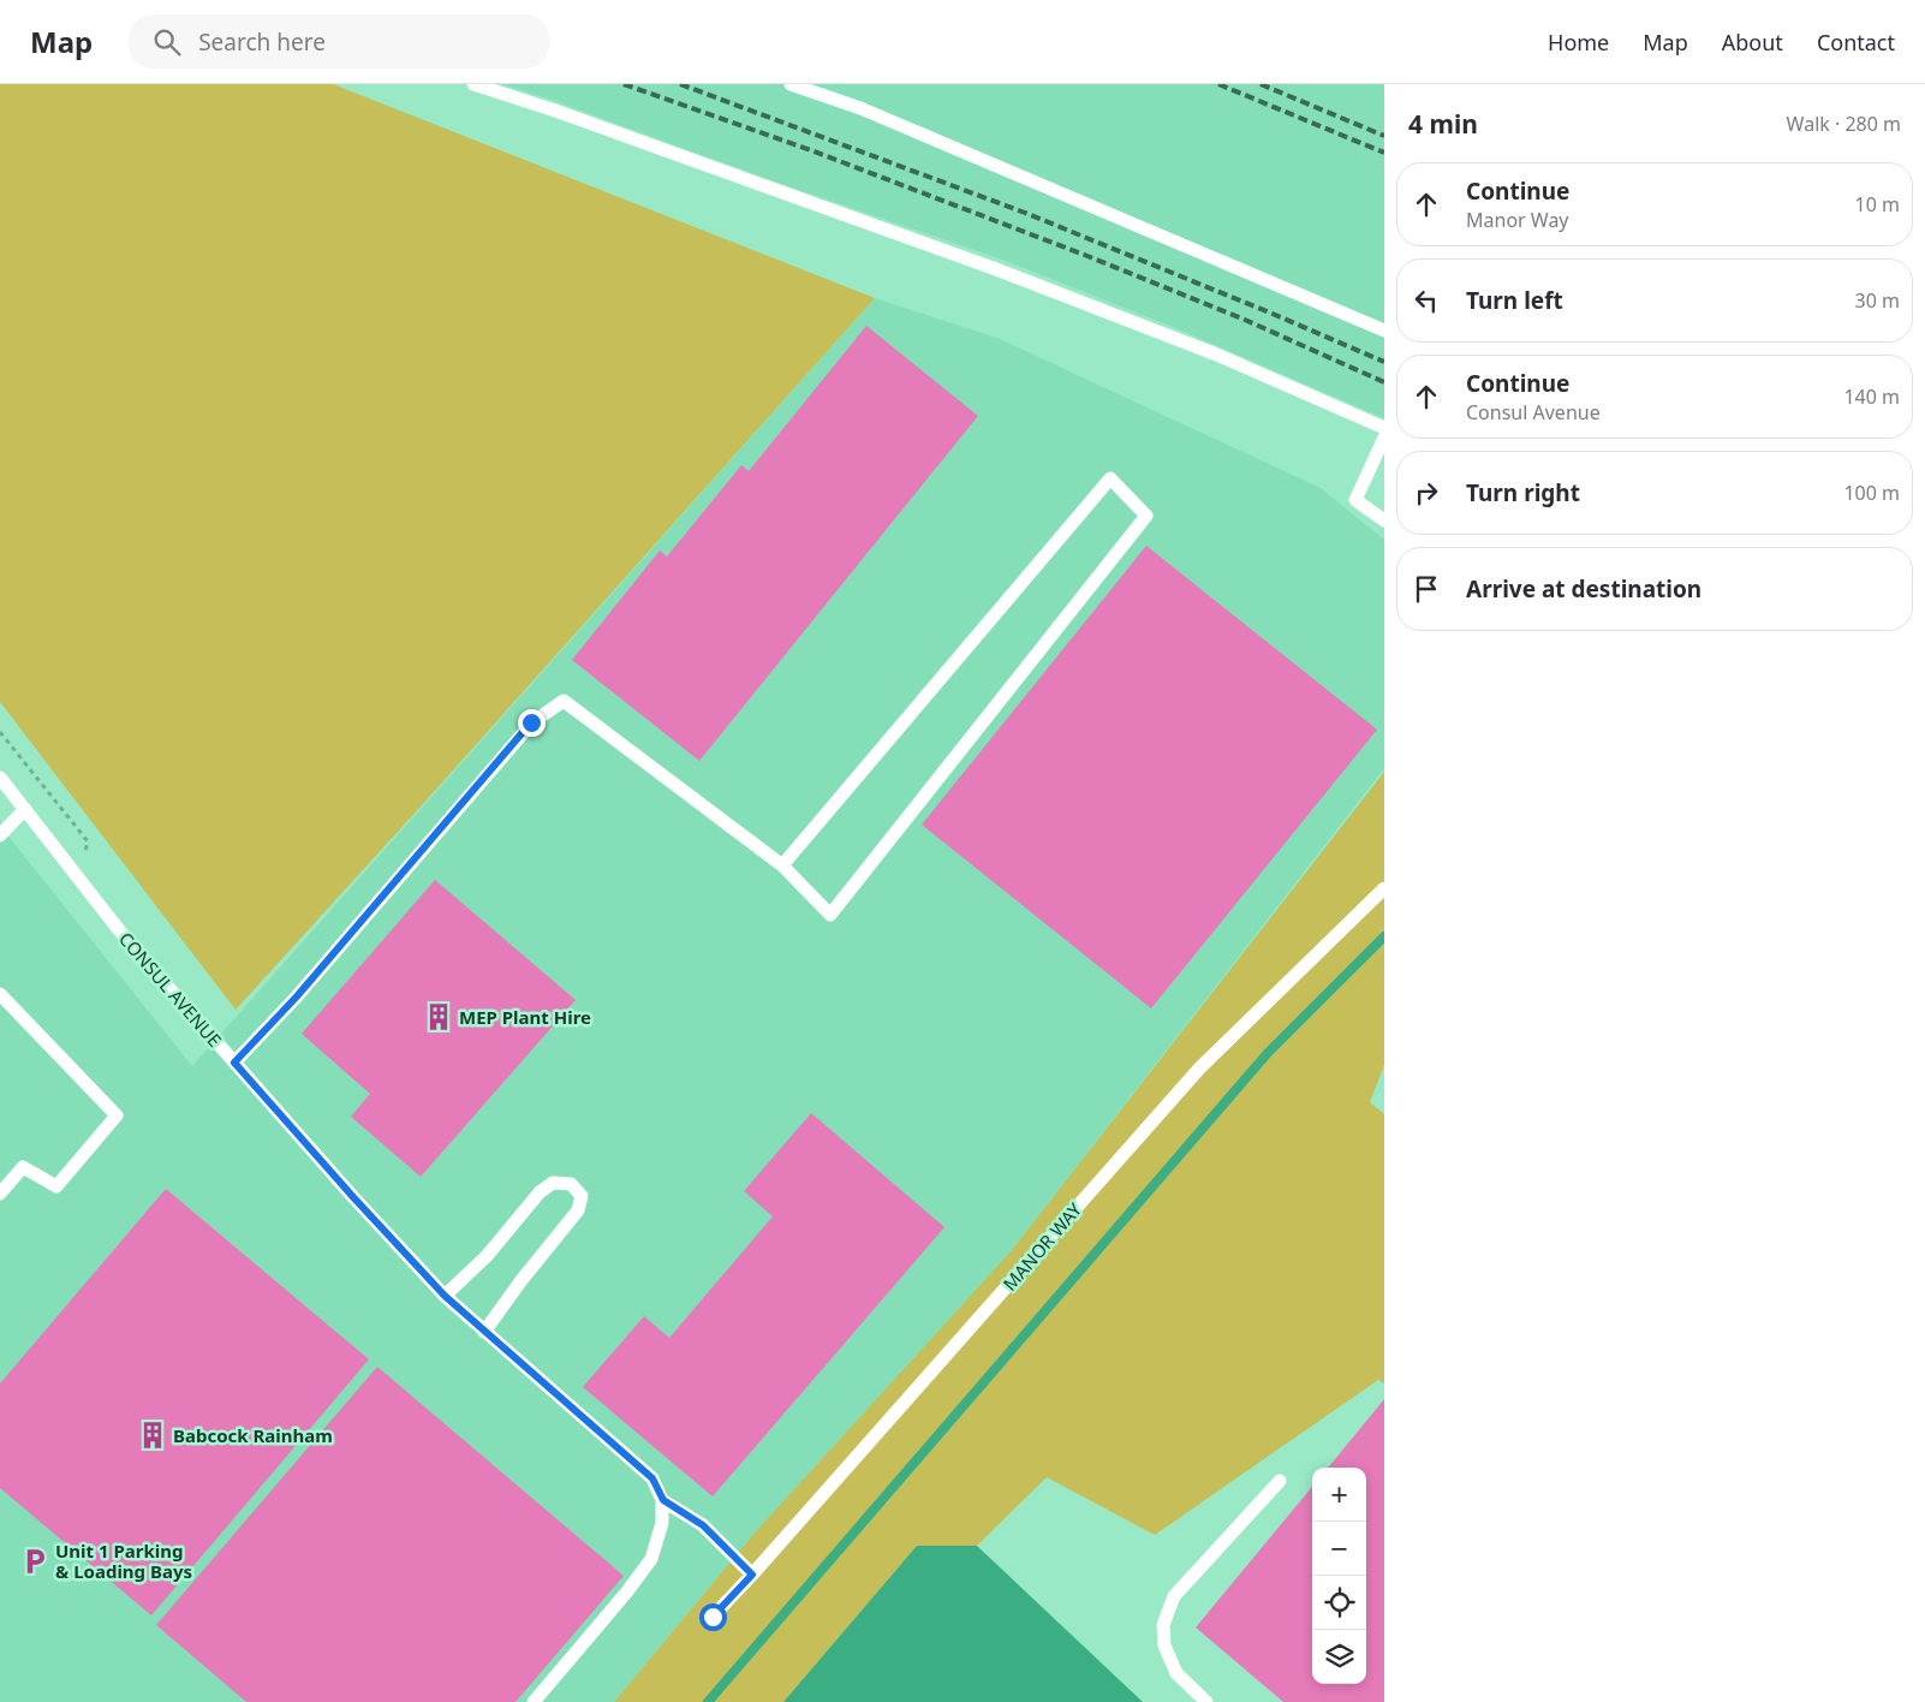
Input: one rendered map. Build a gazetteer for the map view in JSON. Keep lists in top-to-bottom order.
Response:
{
  "streets": {
    "lane": ["CONSUL AVENUE", "MANOR WAY"]
  },
  "places": {
    "building": ["MEP Plant Hire", "Babcock Rainham"],
    "parking": ["Unit 1 Parking & Loading Bays"]
  },
  "page": {
    "header": "Map",
    "search": "Search here",
    "nav": [
      "Home",
      "Map",
      "About",
      "Contact"
    ],
    "heading": ["4 min", "Walk · 280 m"],
    "list": [
      ["Continue", "Manor Way", "10 m"],
      ["Turn left", "30 m"],
      ["Continue", "Consul Avenue", "140 m"],
      ["Turn right", "100 m"],
      "Arrive at destination"
    ],
    "map_buttons": ["+", "−"]
  }
}
